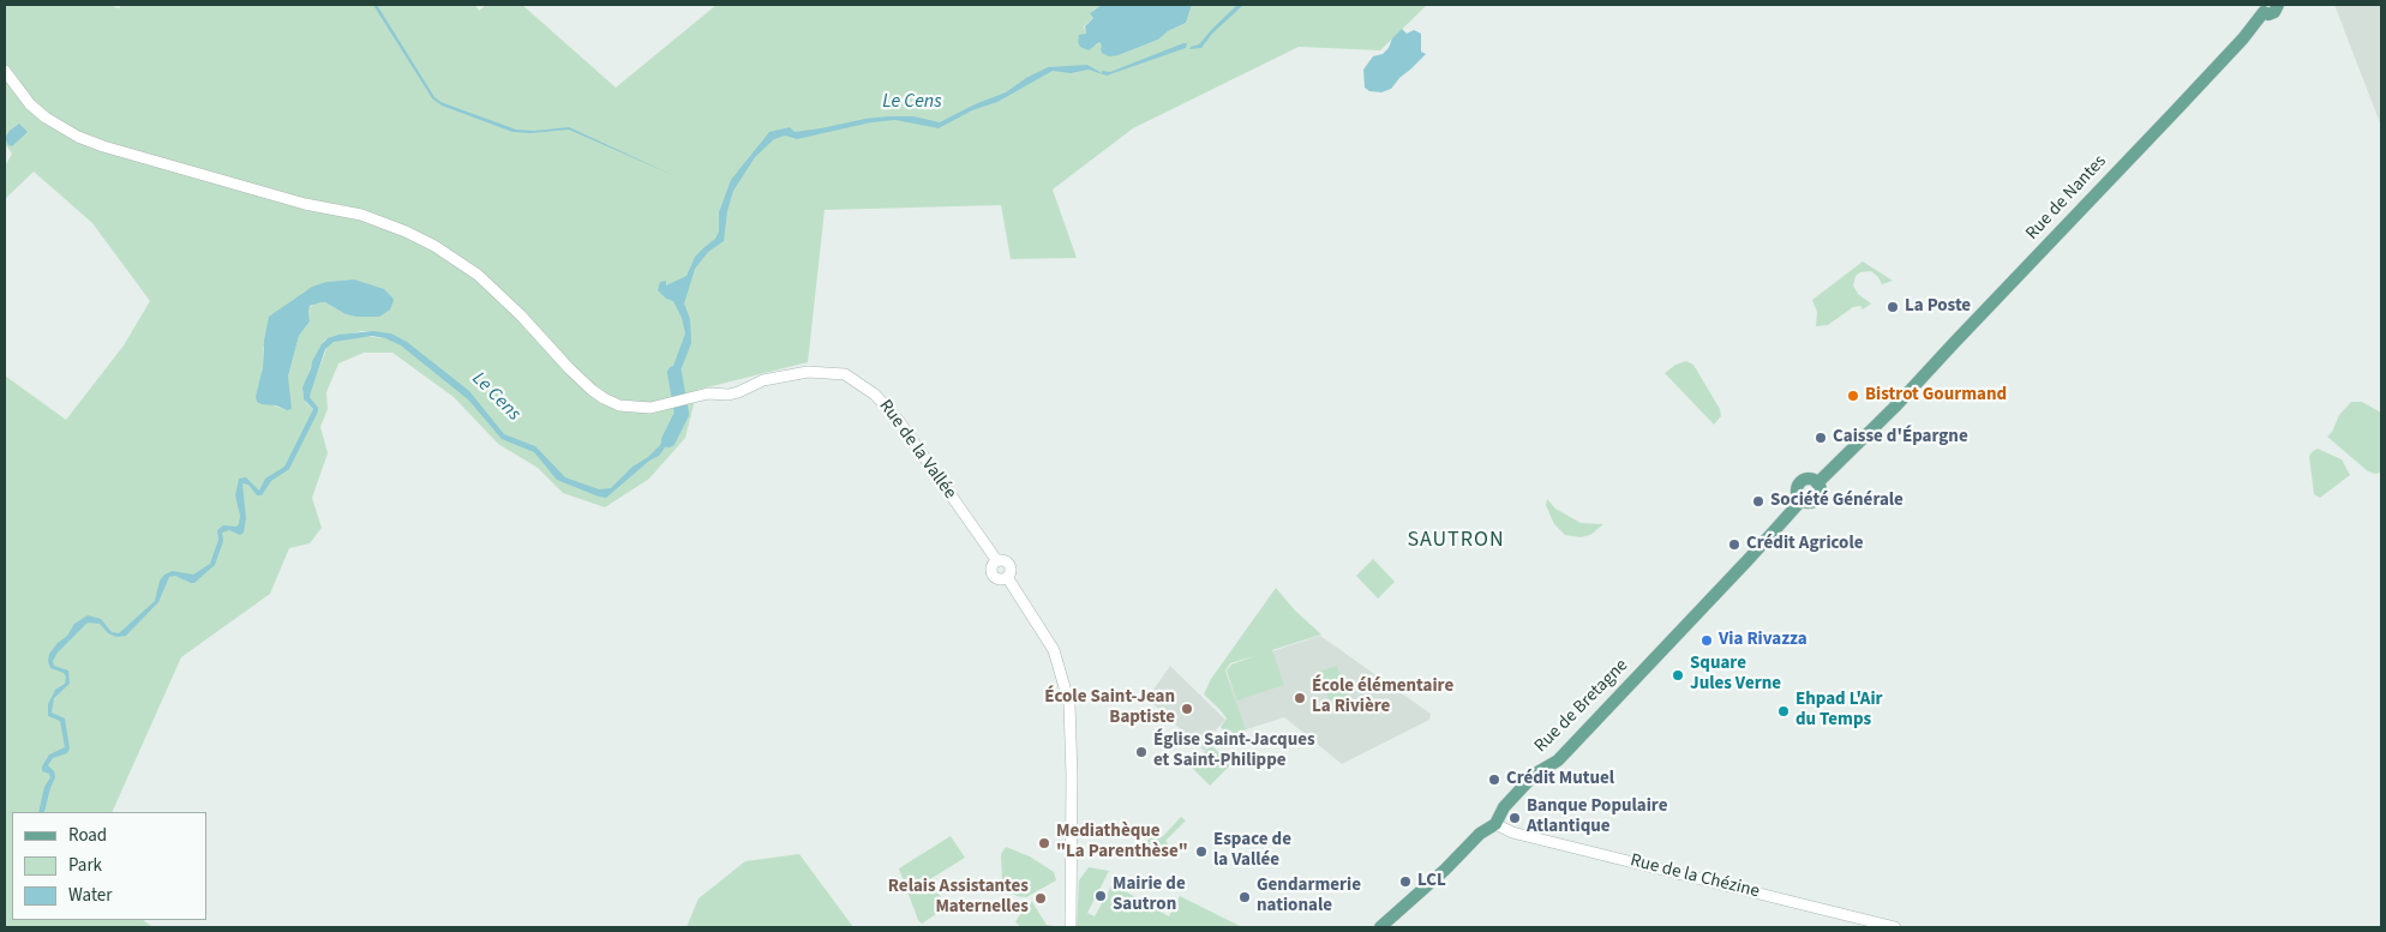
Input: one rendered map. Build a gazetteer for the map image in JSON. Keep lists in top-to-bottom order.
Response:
{
  "streets": {
    "main road": ["Rue de Nantes", "Rue de Bretagne"],
    "street": ["Rue de la Vallée", "Rue de la Chézine"]
  },
  "crossings": [
    ["Rue de Nantes", "Rue de Bretagne"],
    ["Rue de Bretagne", "Rue de la Chézine"]
  ],
  "districts": ["SAUTRON"],
  "water": ["Le Cens"],
  "places": [
    "La Poste",
    "Bistrot Gourmand",
    "Caisse d'Épargne",
    "Société Générale",
    "Crédit Agricole",
    "Via Rivazza",
    "Square Jules Verne",
    "École élémentaire La Rivière",
    "École Saint-Jean Baptiste",
    "Ehpad L'Air du Temps",
    "Église Saint-Jacques et Saint-Philippe",
    "Crédit Mutuel",
    "Banque Populaire Atlantique",
    "Mediathèque \"La Parenthèse\"",
    "Espace de la Vallée",
    "LCL",
    "Mairie de Sautron",
    "Gendarmerie nationale",
    "Relais Assistantes Maternelles"
  ],
  "legend": ["Road", "Park", "Water"]
}
